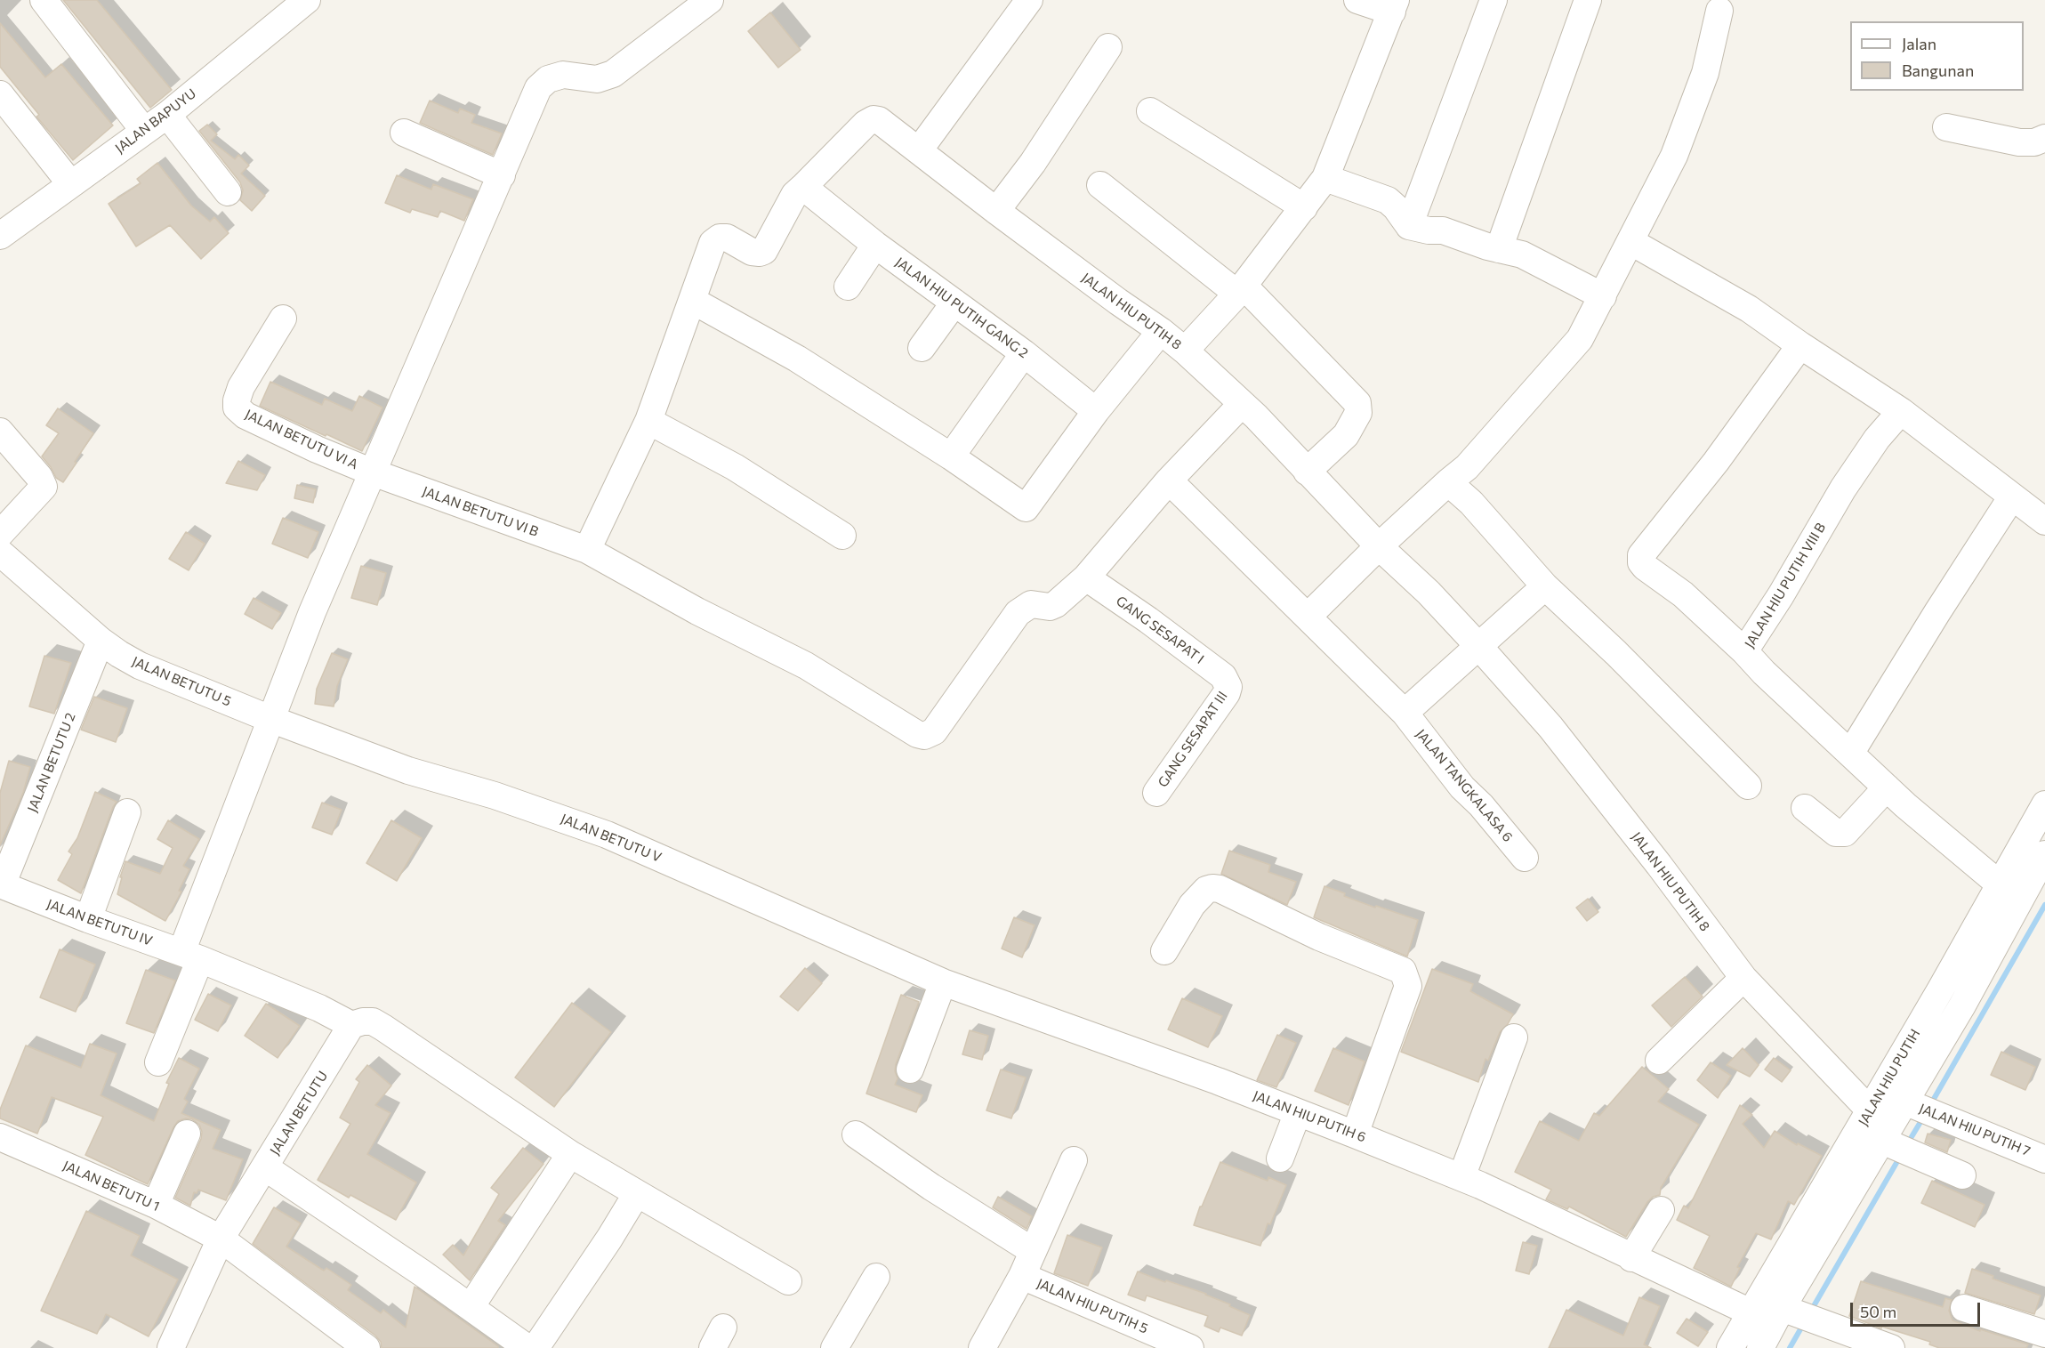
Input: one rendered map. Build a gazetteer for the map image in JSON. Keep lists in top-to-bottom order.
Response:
{
  "streets": {
    "street": [
      "JALAN BAPUYU",
      "JALAN HIU PUTIH GANG 2",
      "JALAN HIU PUTIH 8",
      "JALAN BETUTU VI A",
      "JALAN BETUTU VI B",
      "JALAN HIU PUTIH VIII B",
      "GANG SESAPAT I",
      "JALAN BETUTU 5",
      "GANG SESAPAT III",
      "JALAN BETUTU 2",
      "JALAN TANGKALASA 6",
      "JALAN BETUTU V",
      "JALAN BETUTU IV",
      "JALAN HIU PUTIH",
      "JALAN BETUTU",
      "JALAN HIU PUTIH 6",
      "JALAN HIU PUTIH 7",
      "JALAN BETUTU 1",
      "JALAN HIU PUTIH 5"
    ]
  },
  "crossings": [
    ["JALAN HIU PUTIH GANG 2", "JALAN HIU PUTIH 8"],
    ["JALAN HIU PUTIH 8", "JALAN HIU PUTIH"],
    ["JALAN BETUTU VI A", "JALAN BETUTU VI B"],
    ["JALAN BETUTU VI B", "GANG SESAPAT I"],
    ["JALAN HIU PUTIH VIII B", "JALAN HIU PUTIH"],
    ["GANG SESAPAT I", "GANG SESAPAT III"],
    ["JALAN BETUTU 5", "JALAN BETUTU 2"],
    ["JALAN BETUTU 5", "JALAN BETUTU V"],
    ["JALAN BETUTU 2", "JALAN BETUTU IV"],
    ["JALAN BETUTU V", "JALAN HIU PUTIH 6"],
    ["JALAN HIU PUTIH", "JALAN HIU PUTIH 6"],
    ["JALAN HIU PUTIH", "JALAN HIU PUTIH 7"],
    ["JALAN BETUTU", "JALAN BETUTU 1"]
  ],
  "legend": ["Jalan", "Bangunan"],
  "scale_bar": "50 m"
}
